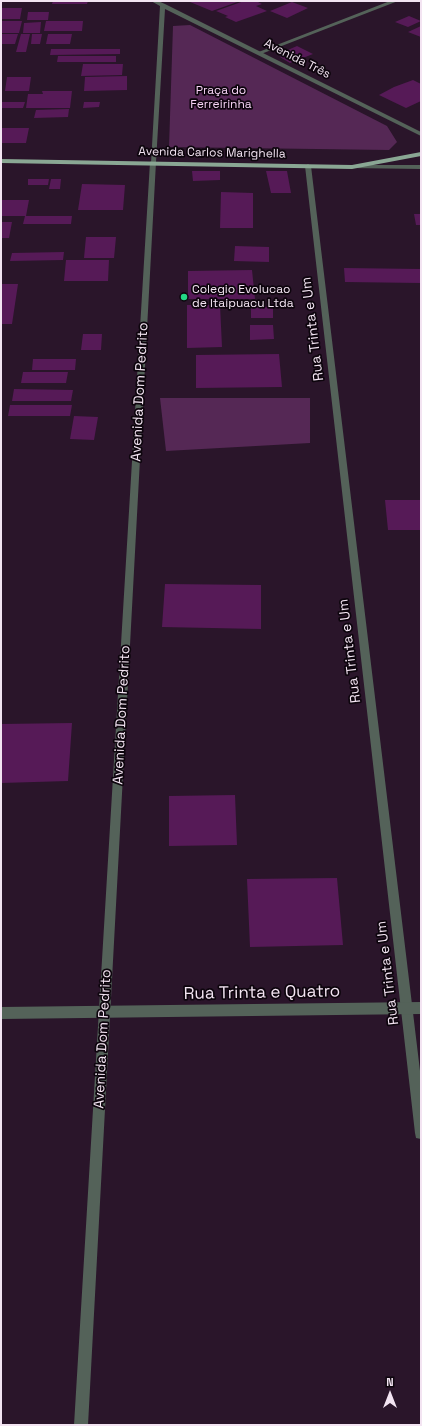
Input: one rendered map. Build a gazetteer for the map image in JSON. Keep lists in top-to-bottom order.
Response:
{
  "streets": {
    "main road": ["Avenida Carlos Marighella"],
    "street": [
      "Avenida Três",
      "Rua Trinta e Um",
      "Avenida Dom Pedrito",
      "Rua Trinta e Quatro"
    ]
  },
  "crossings": [
    ["Avenida Três", "Avenida Dom Pedrito"],
    ["Avenida Carlos Marighella", "Rua Trinta e Um"],
    ["Avenida Carlos Marighella", "Avenida Dom Pedrito"],
    ["Rua Trinta e Um", "Rua Trinta e Quatro"],
    ["Avenida Dom Pedrito", "Rua Trinta e Quatro"]
  ],
  "parks": ["Praça do Ferreirinha"],
  "places": ["Colegio Evolucao de Itaipuacu Ltda"],
  "north": "top"
}
